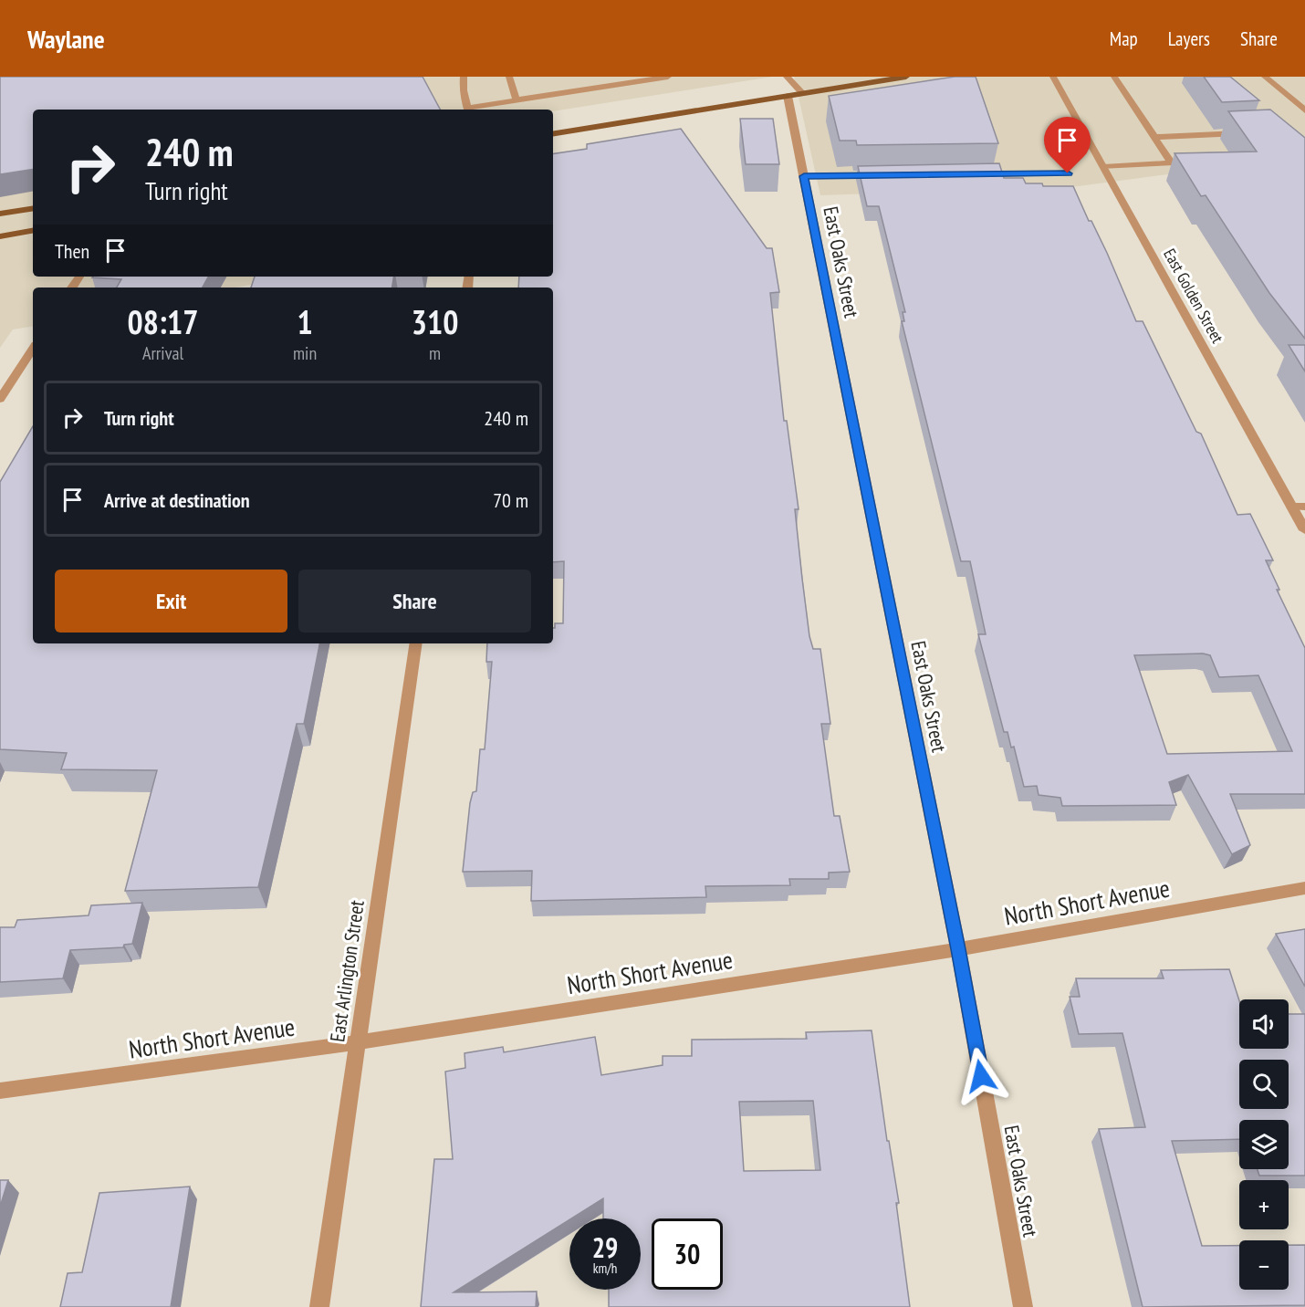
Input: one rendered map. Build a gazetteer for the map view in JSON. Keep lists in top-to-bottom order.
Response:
{
  "streets": {
    "street": [
      "East Oaks Street",
      "East Golden Street",
      "North Short Avenue",
      "East Arlington Street"
    ]
  },
  "crossings": [
    ["East Oaks Street", "North Short Avenue"],
    ["North Short Avenue", "East Arlington Street"]
  ],
  "page": {
    "header": "Waylane",
    "nav": ["Map", "Layers", "Share"],
    "turn": ["240 m", "Turn right"],
    "then": "Then",
    "eta": [
      "08:17",
      "Arrival",
      "1",
      "min",
      "310",
      "m"
    ],
    "list": [
      {
        "name": "Turn right",
        "value": "240 m"
      },
      {
        "name": "Arrive at destination",
        "value": "70 m"
      }
    ],
    "buttons": ["Exit", "Share"],
    "map_buttons": ["+", "−"],
    "speed": "29 km/h",
    "limit": "30"
  }
}
